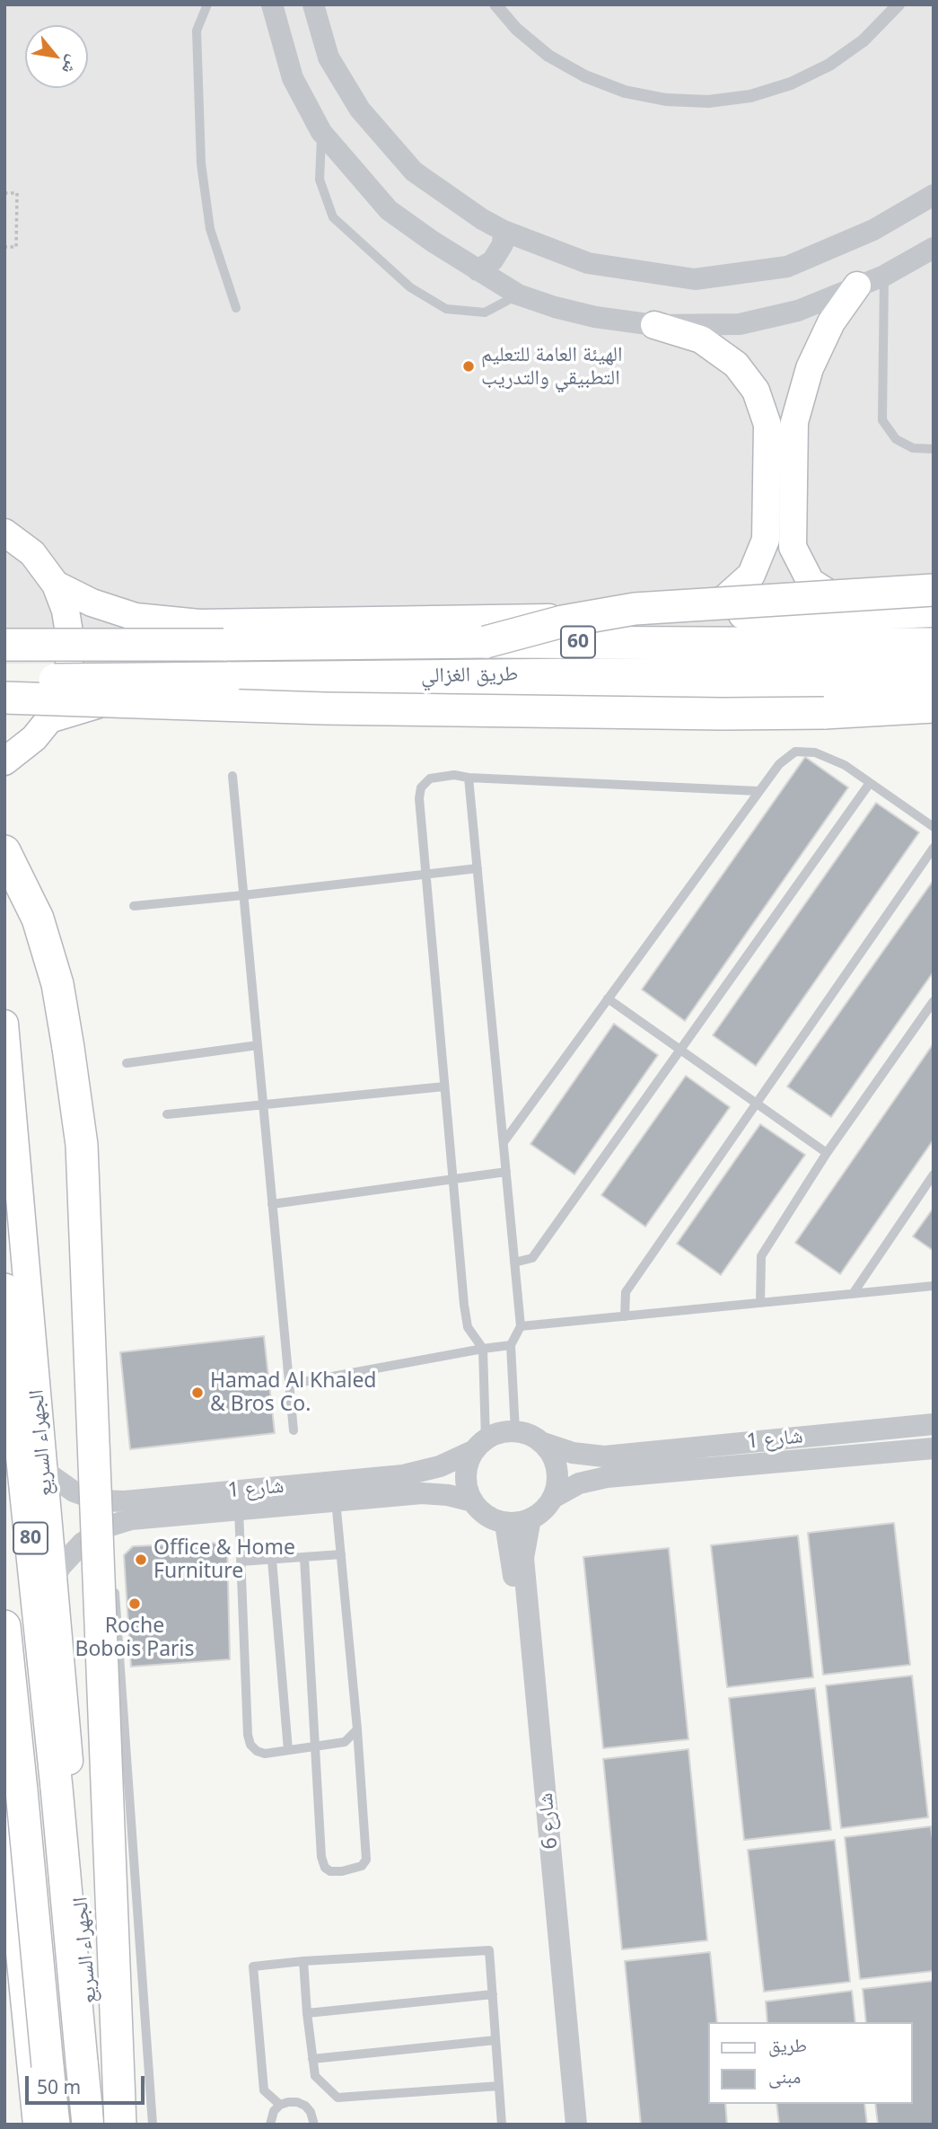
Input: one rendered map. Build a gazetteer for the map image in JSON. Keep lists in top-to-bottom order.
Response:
{
  "streets": {
    "highway": [
      "60",
      "طريق الغزالي",
      "الجهراء السريع",
      "80"
    ],
    "street": ["شارع 1", "شارع 6"]
  },
  "crossings": [
    ["شارع 1", "الجهراء السريع"],
    ["شارع 1", "شارع 6"]
  ],
  "places": [
    "الهيئة العامة للتعليم التطبيقي والتدريب",
    "Hamad Al Khaled & Bros Co.",
    "Office & Home Furniture",
    "Roche Bobois Paris"
  ],
  "legend": ["طريق", "مبنى"],
  "scale_bar": "50 m",
  "north": "bottom right"
}
